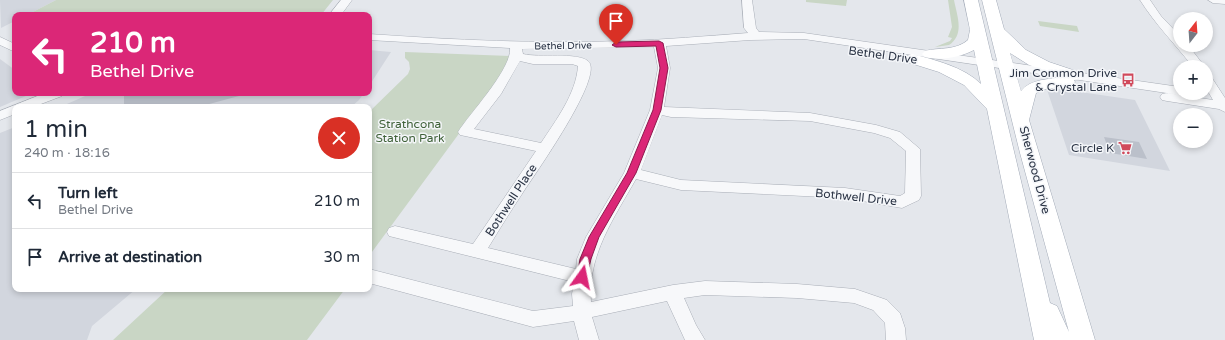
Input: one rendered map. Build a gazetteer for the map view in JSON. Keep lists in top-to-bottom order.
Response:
{
  "streets": {
    "main road": ["Sherwood Drive"],
    "street": ["Bethel Drive", "Bothwell Drive", "Bothwell Place"]
  },
  "crossings": [
    ["Bethel Drive", "Sherwood Drive"],
    ["Bethel Drive", "Bothwell Place"]
  ],
  "parks": ["Strathcona Station Park"],
  "places": {
    "bus stop": ["Jim Common Drive & Crystal Lane"],
    "supermarket": ["Circle K"]
  },
  "north": "top",
  "page": {
    "map_buttons": ["+", "−"],
    "turn": ["210 m", "Bethel Drive"],
    "heading": ["1 min", "240 m · 18:16"],
    "list": [
      {
        "name": "Turn left",
        "note": "Bethel Drive",
        "value": "210 m"
      },
      {
        "name": "Arrive at destination",
        "value": "30 m"
      }
    ]
  }
}
